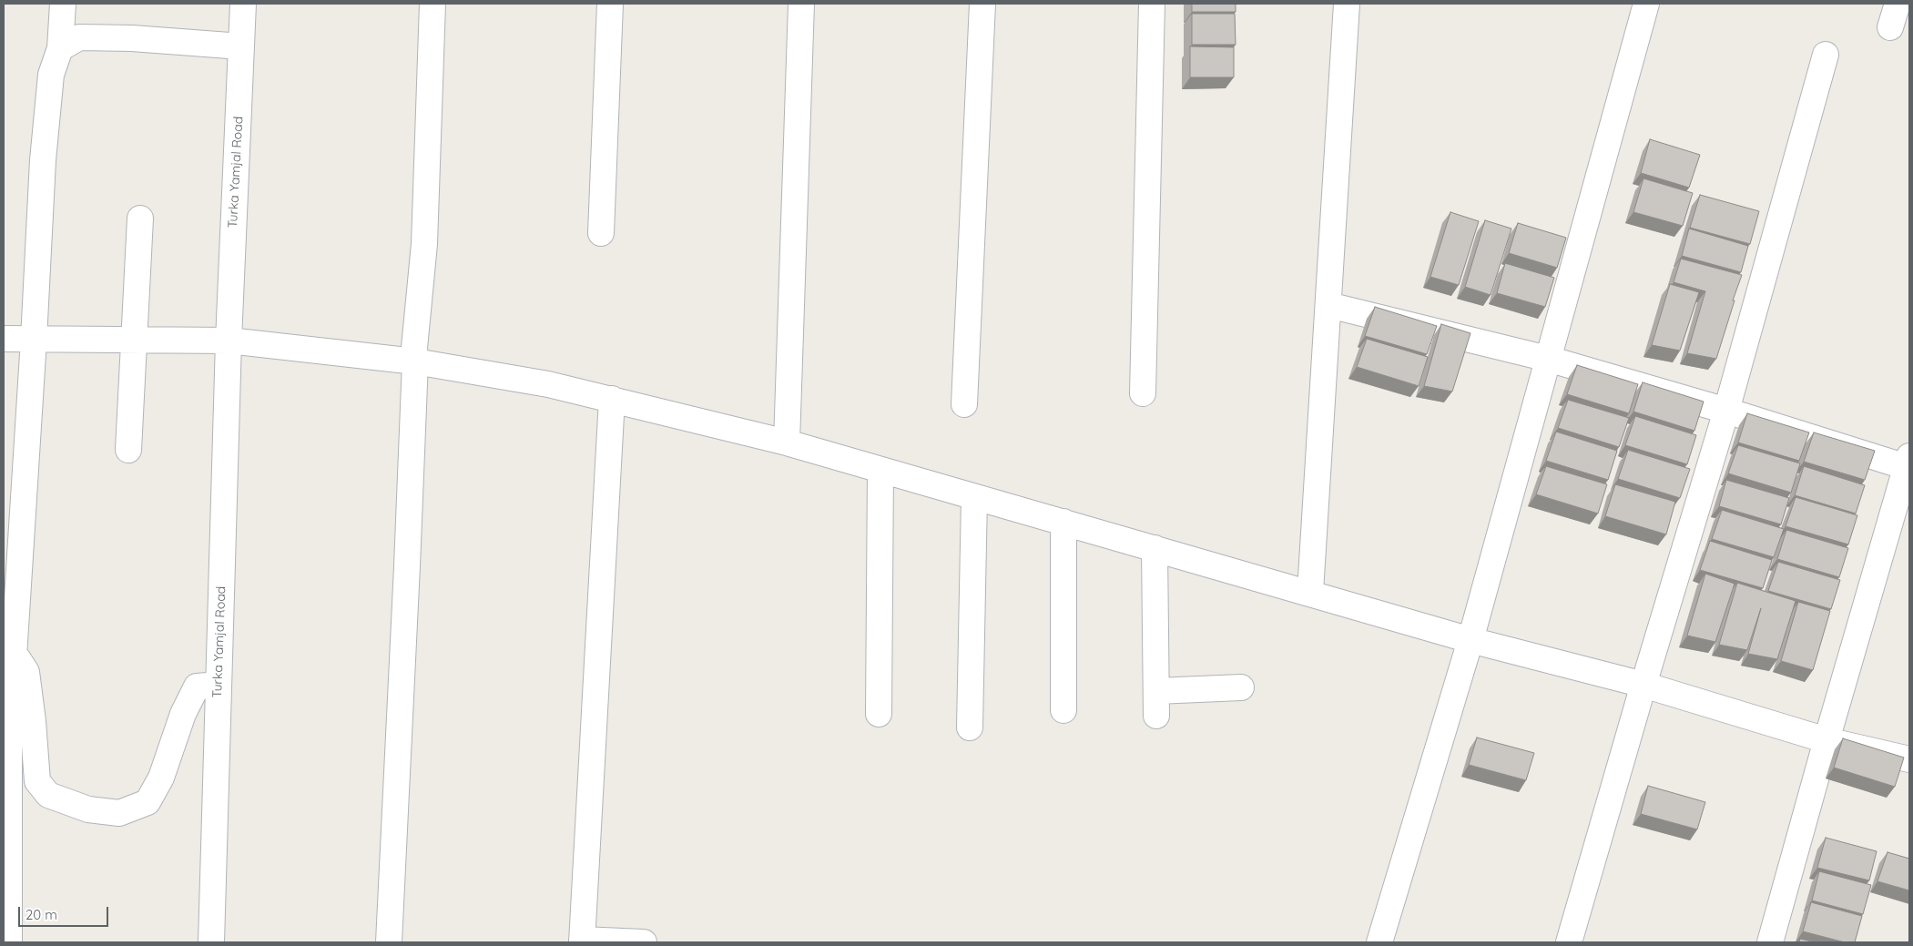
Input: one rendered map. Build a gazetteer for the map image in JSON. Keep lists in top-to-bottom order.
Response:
{
  "streets": {
    "street": ["Turka Yamjal Road"]
  },
  "scale_bar": "20 m"
}
